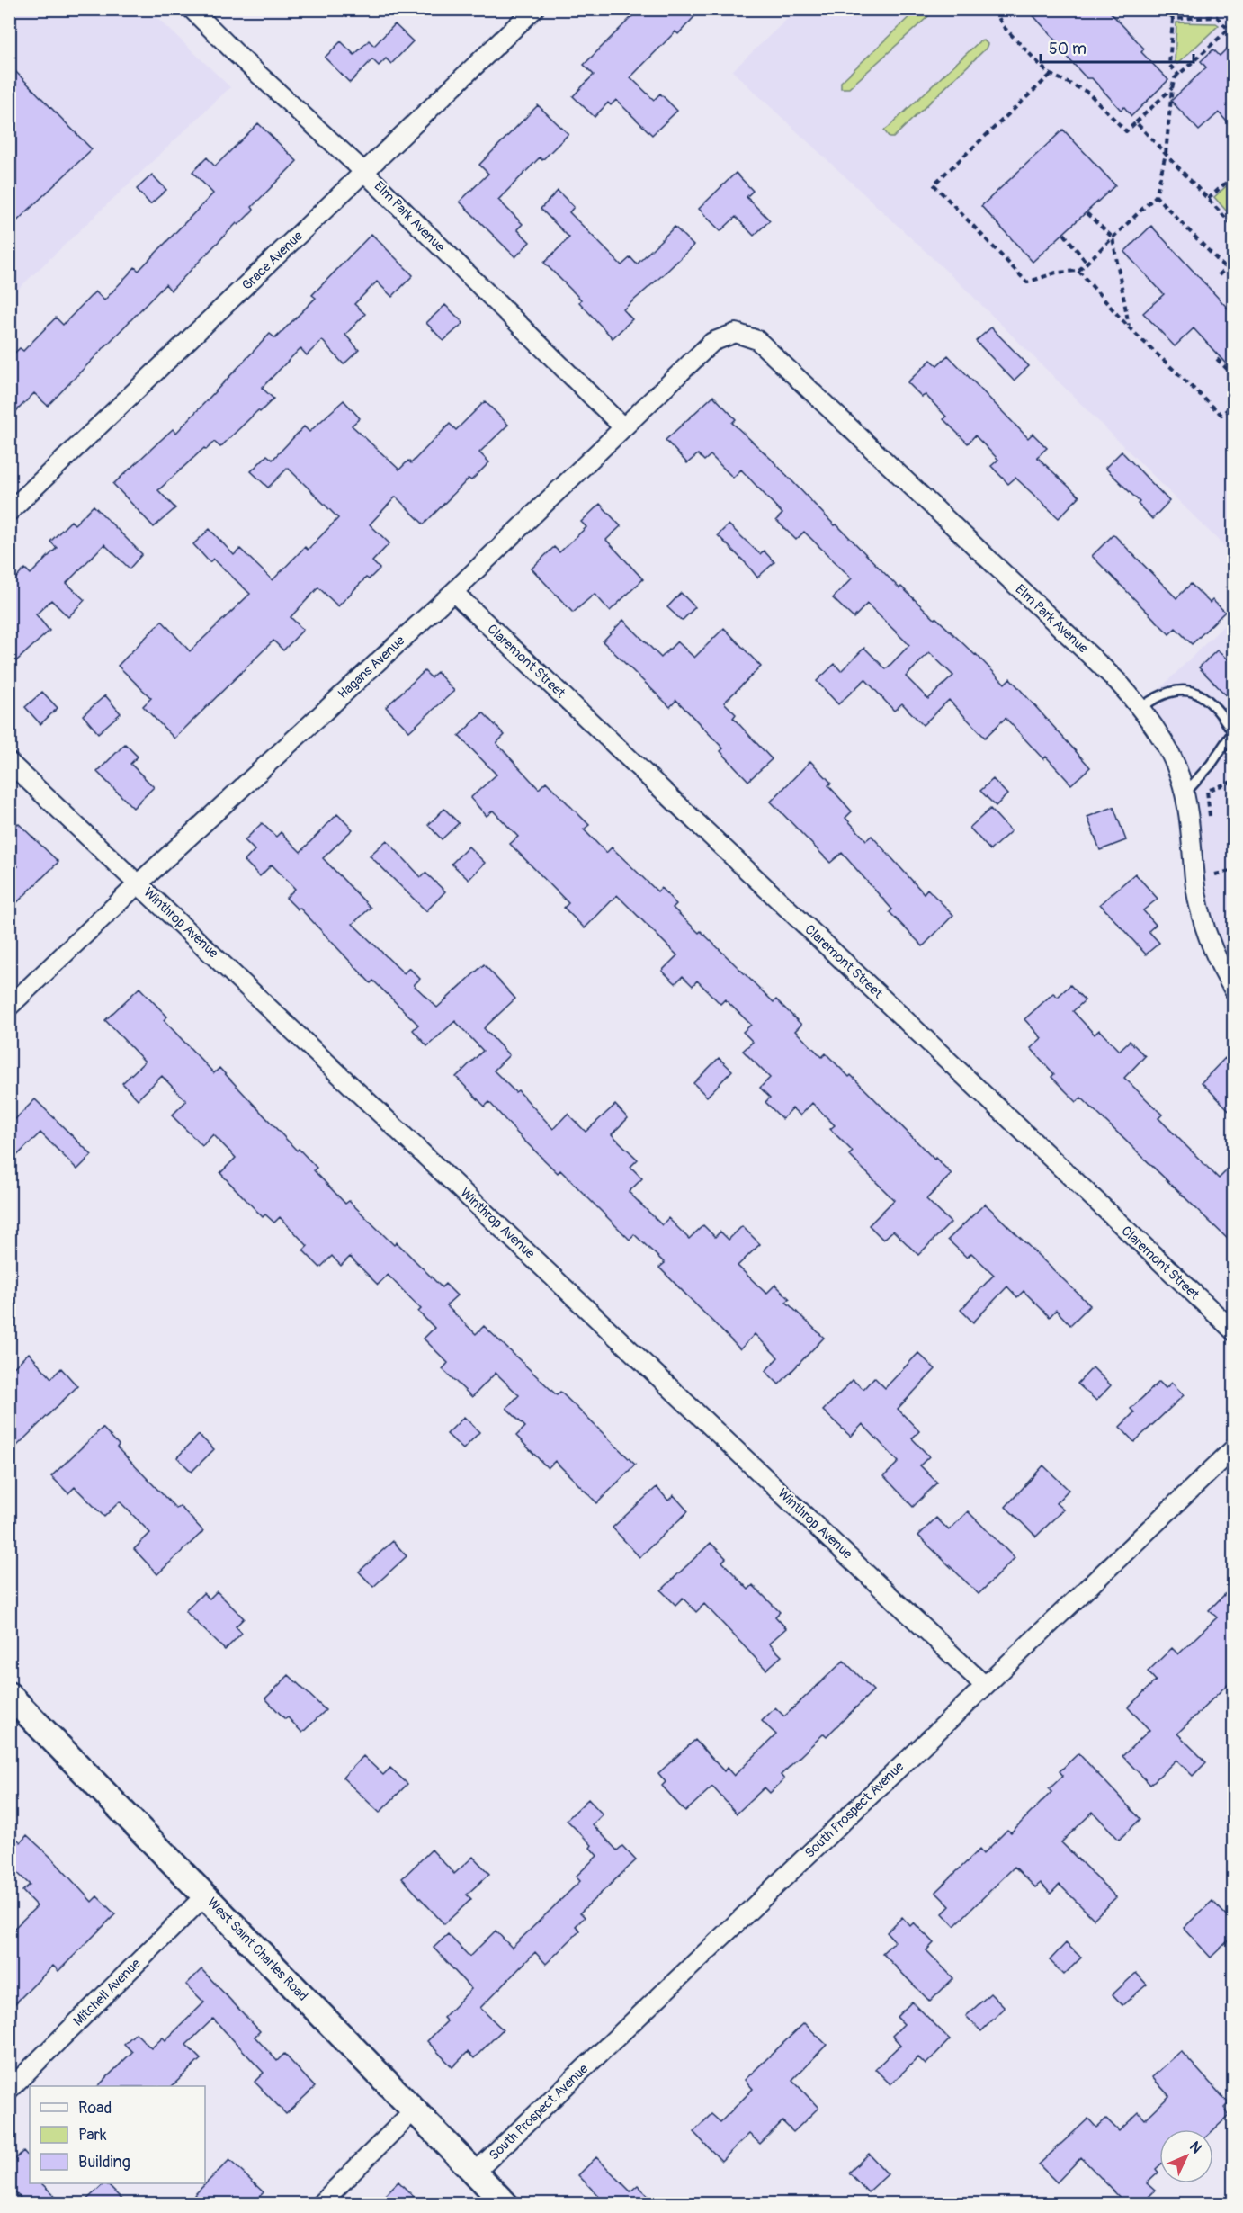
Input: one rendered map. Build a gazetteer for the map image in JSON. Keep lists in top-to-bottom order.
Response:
{
  "streets": {
    "main road": ["West Saint Charles Road"],
    "street": [
      "Elm Park Avenue",
      "Grace Avenue",
      "Claremont Street",
      "Hagans Avenue",
      "Winthrop Avenue",
      "South Prospect Avenue",
      "Mitchell Avenue"
    ]
  },
  "crossings": [
    ["Elm Park Avenue", "Grace Avenue"],
    ["Elm Park Avenue", "Hagans Avenue"],
    ["Claremont Street", "Hagans Avenue"],
    ["Hagans Avenue", "Winthrop Avenue"],
    ["Winthrop Avenue", "South Prospect Avenue"],
    ["South Prospect Avenue", "West Saint Charles Road"],
    ["West Saint Charles Road", "Mitchell Avenue"]
  ],
  "legend": ["Road", "Park", "Building"],
  "scale_bar": "50 m",
  "north": "top right"
}
